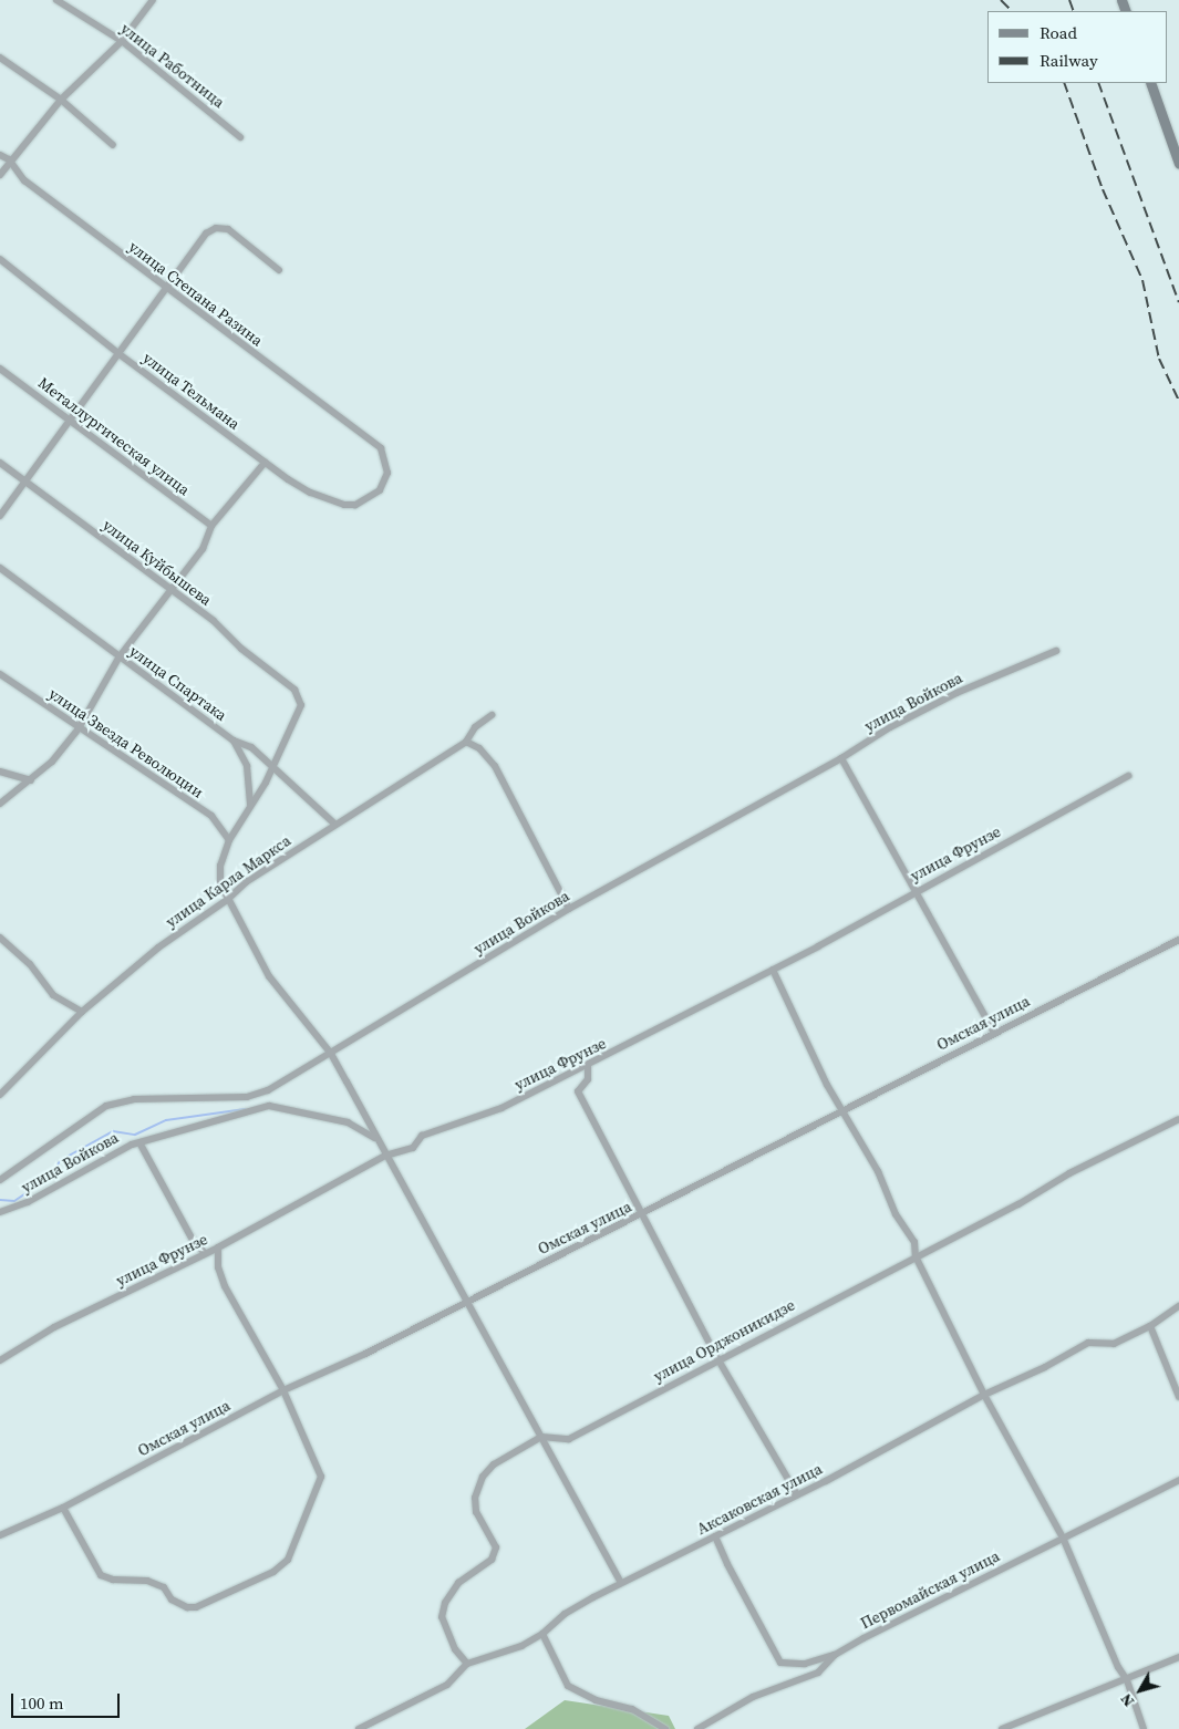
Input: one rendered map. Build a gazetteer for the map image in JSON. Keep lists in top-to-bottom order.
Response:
{
  "streets": {
    "street": [
      "улица Работница",
      "улица Степана Разина",
      "улица Тельмана",
      "Металлургическая улица",
      "улица Куйбышева",
      "улица Спартака",
      "улица Войкова",
      "улица Звезда Революции",
      "улица Фрунзе",
      "улица Карла Маркса",
      "Омская улица",
      "улица Орджоникидзе",
      "Аксаковская улица",
      "Первомайская улица"
    ]
  },
  "crossings": [
    ["улица Степана Разина", "улица Тельмана"],
    ["улица Куйбышева", "улица Спартака"],
    ["улица Спартака", "улица Карла Маркса"]
  ],
  "legend": ["Road", "Railway"],
  "scale_bar": "100 m",
  "north": "bottom left"
}
